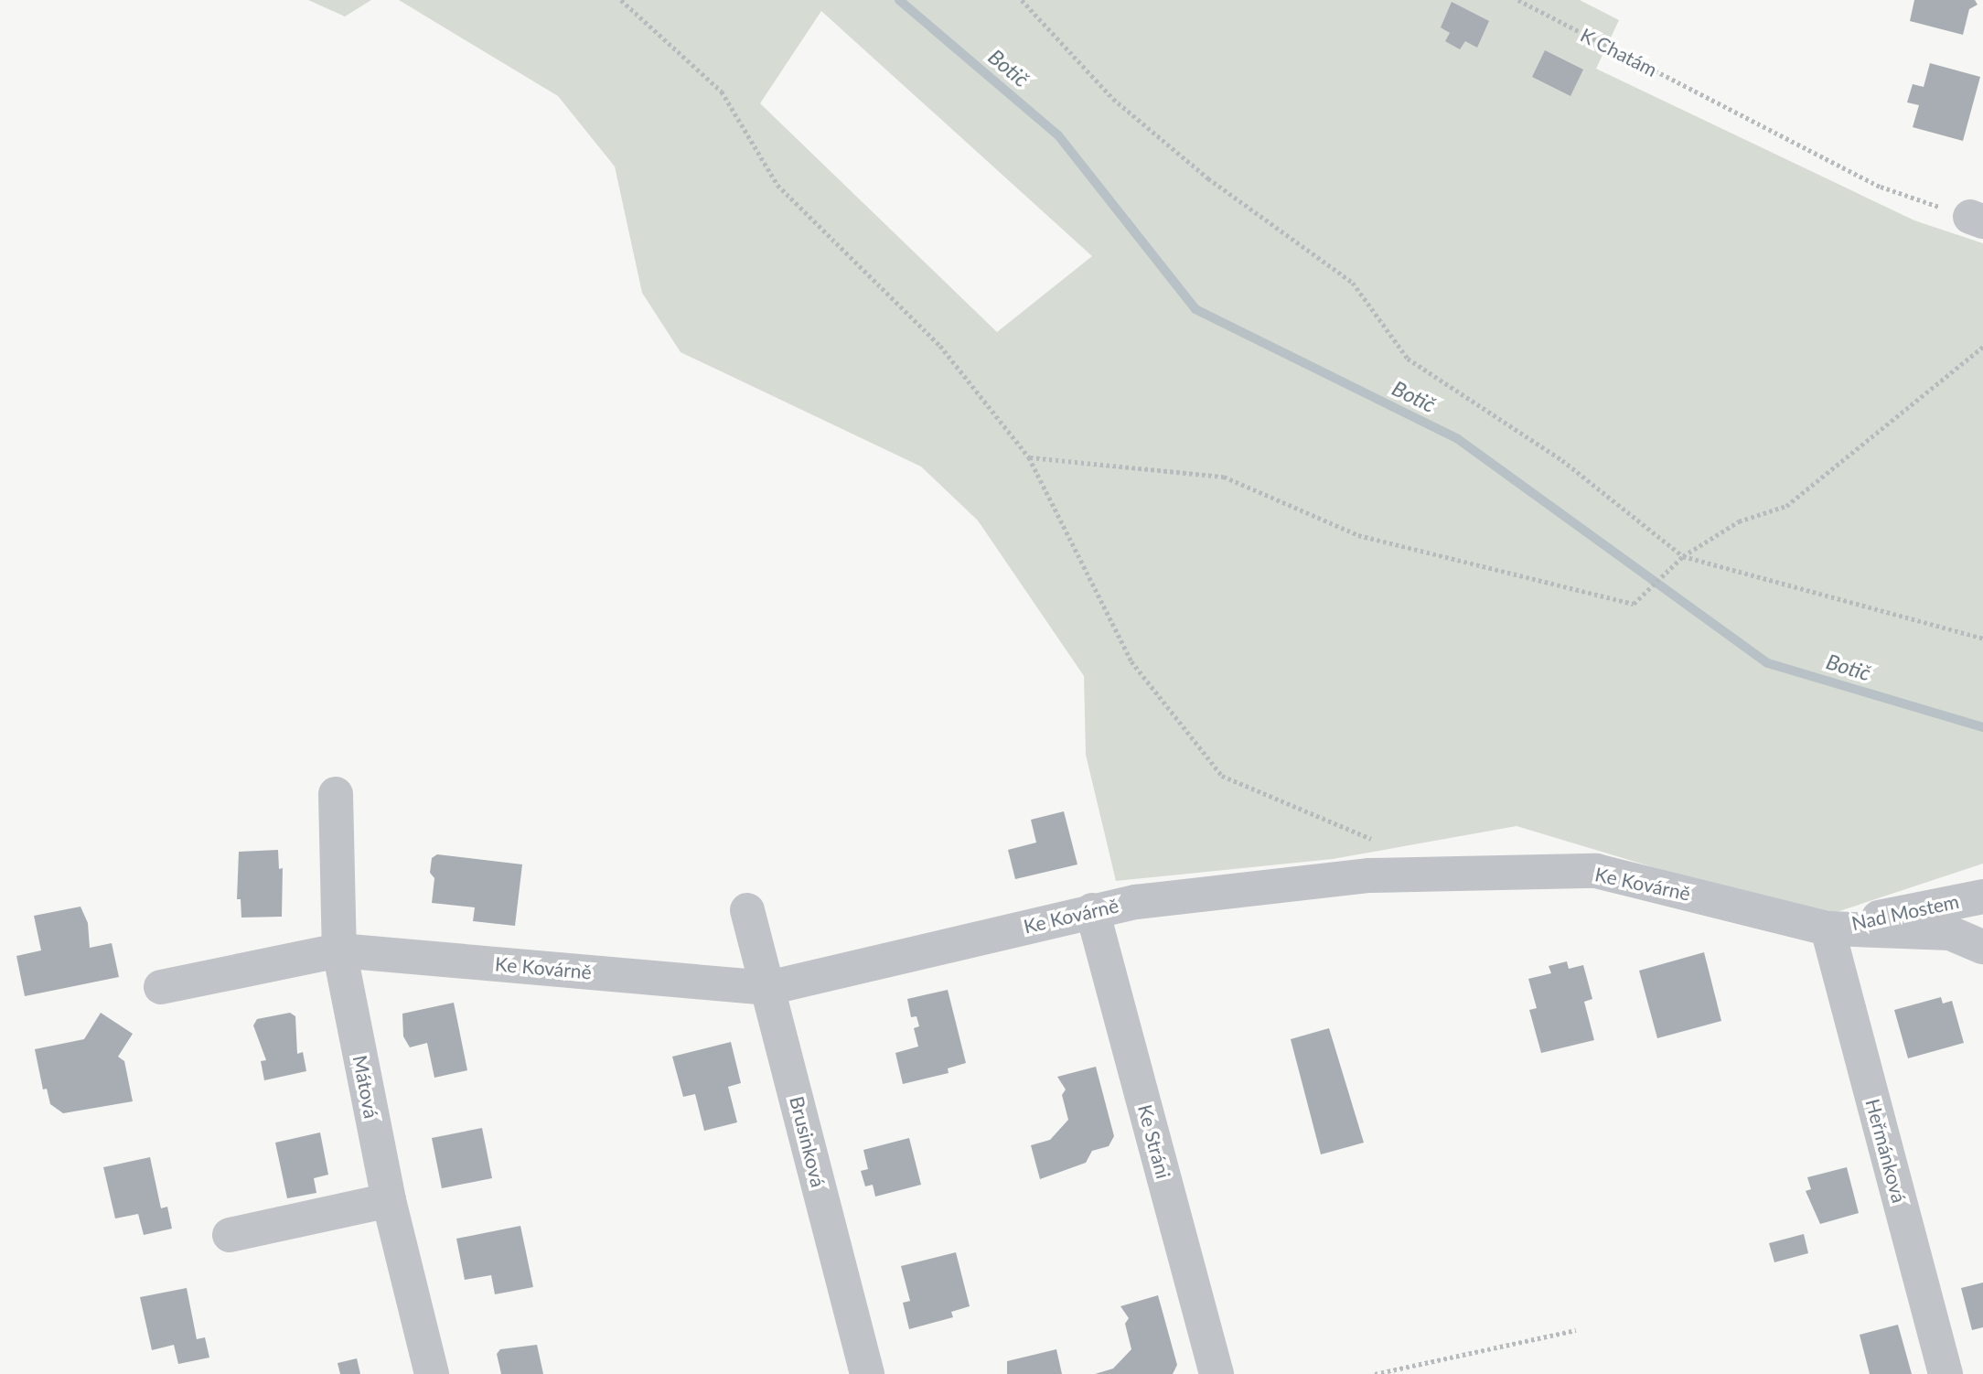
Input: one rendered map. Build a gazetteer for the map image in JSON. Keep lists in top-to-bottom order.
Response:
{
  "streets": {
    "street": [
      "Ke Kovárně",
      "Nad Mostem",
      "Mátová",
      "Brusinková",
      "Ke Stráni",
      "Heřmánková"
    ],
    "path": ["K Chatám"]
  },
  "crossings": [
    ["Ke Kovárně", "Nad Mostem"],
    ["Ke Kovárně", "Mátová"],
    ["Ke Kovárně", "Brusinková"],
    ["Ke Kovárně", "Ke Stráni"],
    ["Ke Kovárně", "Heřmánková"],
    ["Nad Mostem", "Heřmánková"]
  ],
  "water": ["Botič"]
}
